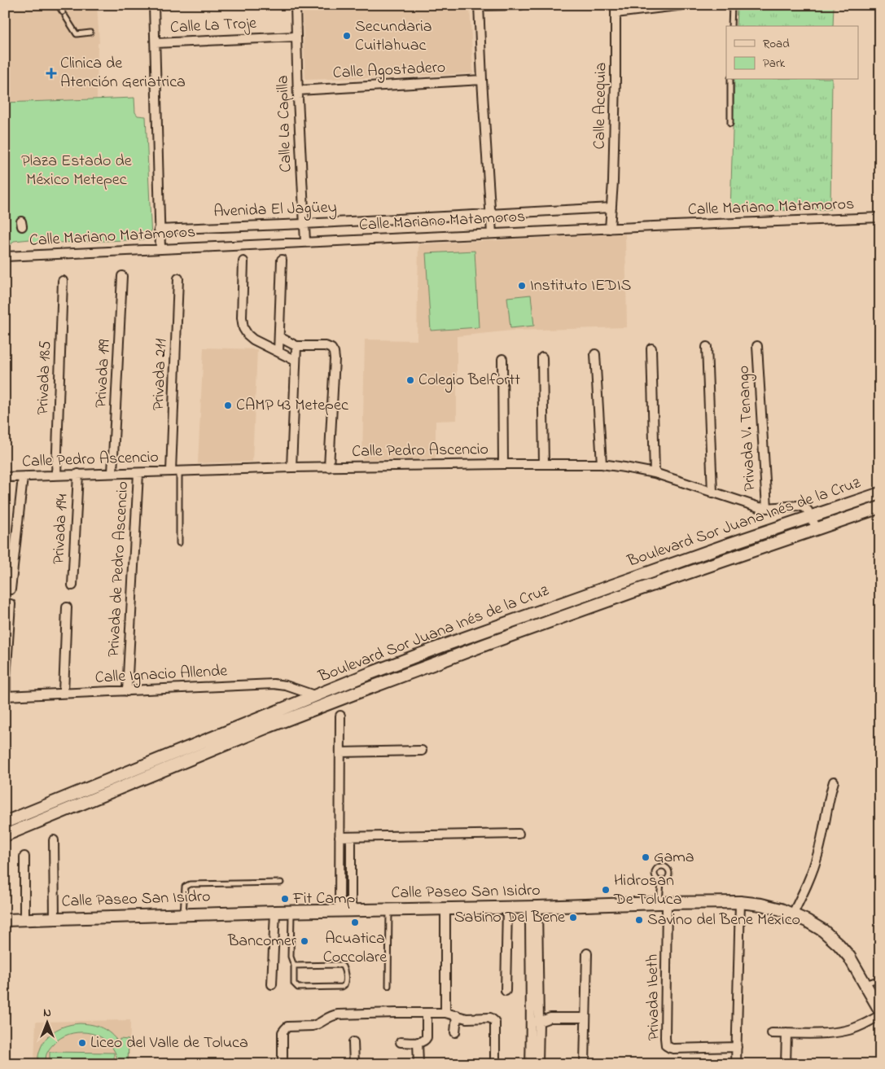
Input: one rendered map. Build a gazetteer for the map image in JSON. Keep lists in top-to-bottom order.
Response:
{
  "streets": {
    "main road": ["Boulevard Sor Juana Inés de la Cruz", "Calle Paseo San Isidro"],
    "street": [
      "Calle La Troje",
      "Calle Agostadero",
      "Calle Acequia",
      "Calle La Capilla",
      "Calle Mariano Matamoros",
      "Avenida El Jagüey",
      "Privada 199",
      "Privada 211",
      "Privada 185",
      "Privada V. Tenango",
      "Calle Pedro Ascencio",
      "Privada 194",
      "Privada de Pedro Ascencio",
      "Calle Ignacio Allende",
      "Privada Ibeth"
    ]
  },
  "crossings": [
    ["Calle La Troje", "Calle La Capilla"],
    ["Calle Agostadero", "Calle La Capilla"],
    ["Calle Acequia", "Calle Mariano Matamoros"],
    ["Calle Acequia", "Avenida El Jagüey"],
    ["Calle La Capilla", "Calle Mariano Matamoros"],
    ["Calle La Capilla", "Avenida El Jagüey"],
    ["Privada 199", "Calle Pedro Ascencio"],
    ["Privada 211", "Calle Pedro Ascencio"],
    ["Privada 185", "Calle Pedro Ascencio"],
    ["Privada V. Tenango", "Calle Pedro Ascencio"],
    ["Calle Pedro Ascencio", "Boulevard Sor Juana Inés de la Cruz"],
    ["Calle Pedro Ascencio", "Privada 194"],
    ["Calle Pedro Ascencio", "Privada de Pedro Ascencio"],
    ["Boulevard Sor Juana Inés de la Cruz", "Calle Ignacio Allende"],
    ["Privada de Pedro Ascencio", "Calle Ignacio Allende"],
    ["Calle Paseo San Isidro", "Privada Ibeth"]
  ],
  "parks": ["Plaza Estado de México Metepec"],
  "places": {
    "other": [
      "Secundaria Cuitlahuac",
      "Instituto IEDIS",
      "Colegio Belfortt",
      "CAMP 43 Metepec",
      "Gama",
      "Hidrosan De Toluca",
      "Fit Camp",
      "Sabino Del Bene",
      "Savino del Bene México",
      "Acuatica Coccolare",
      "Bancomer",
      "Liceo del Valle de Toluca"
    ],
    "health": ["Clinica de Atención Geriatrica"]
  },
  "legend": ["Road", "Park"],
  "north": "top"
}
